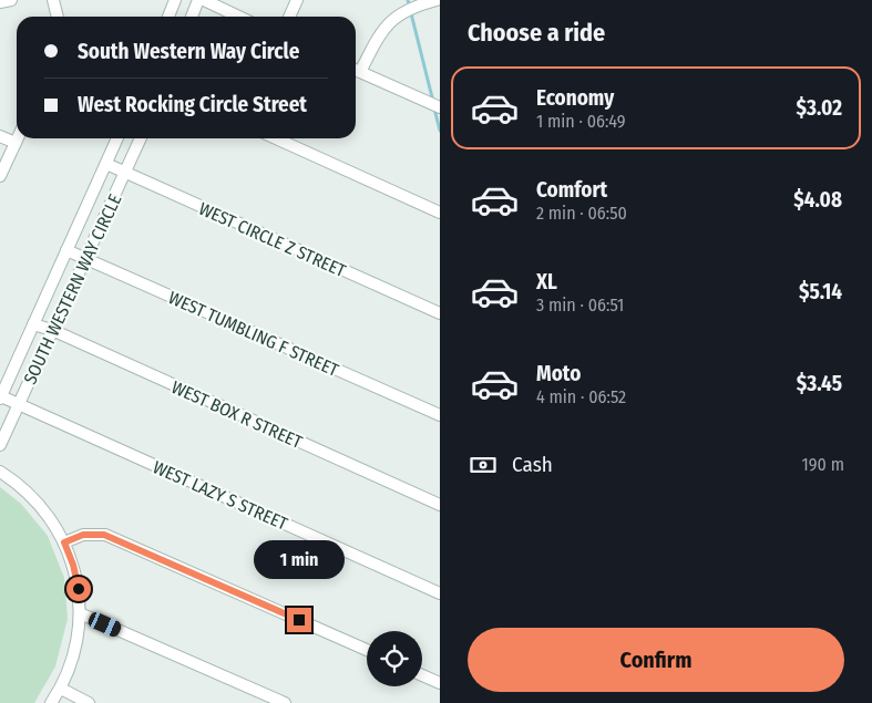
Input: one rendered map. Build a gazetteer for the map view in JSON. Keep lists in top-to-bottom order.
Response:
{
  "streets": {
    "street": [
      "WEST CIRCLE Z STREET",
      "SOUTH WESTERN WAY CIRCLE",
      "WEST TUMBLING F STREET",
      "WEST BOX R STREET",
      "WEST LAZY S STREET"
    ]
  },
  "crossings": [
    ["WEST CIRCLE Z STREET", "SOUTH WESTERN WAY CIRCLE"],
    ["SOUTH WESTERN WAY CIRCLE", "WEST TUMBLING F STREET"],
    ["SOUTH WESTERN WAY CIRCLE", "WEST BOX R STREET"],
    ["SOUTH WESTERN WAY CIRCLE", "WEST LAZY S STREET"]
  ],
  "page": {
    "heading": "Choose a ride",
    "banner": ["South Western Way Circle", "West Rocking Circle Street"],
    "list": [
      {
        "name": "Economy",
        "note": "1 min · 06:49",
        "value": "$3.02"
      },
      {
        "name": "Comfort",
        "note": "2 min · 06:50",
        "value": "$4.08"
      },
      {
        "name": "XL",
        "note": "3 min · 06:51",
        "value": "$5.14"
      },
      {
        "name": "Moto",
        "note": "4 min · 06:52",
        "value": "$3.45"
      }
    ],
    "pay": ["Cash", "190 m"],
    "bubble": "1 min",
    "buttons": "Confirm"
  }
}
